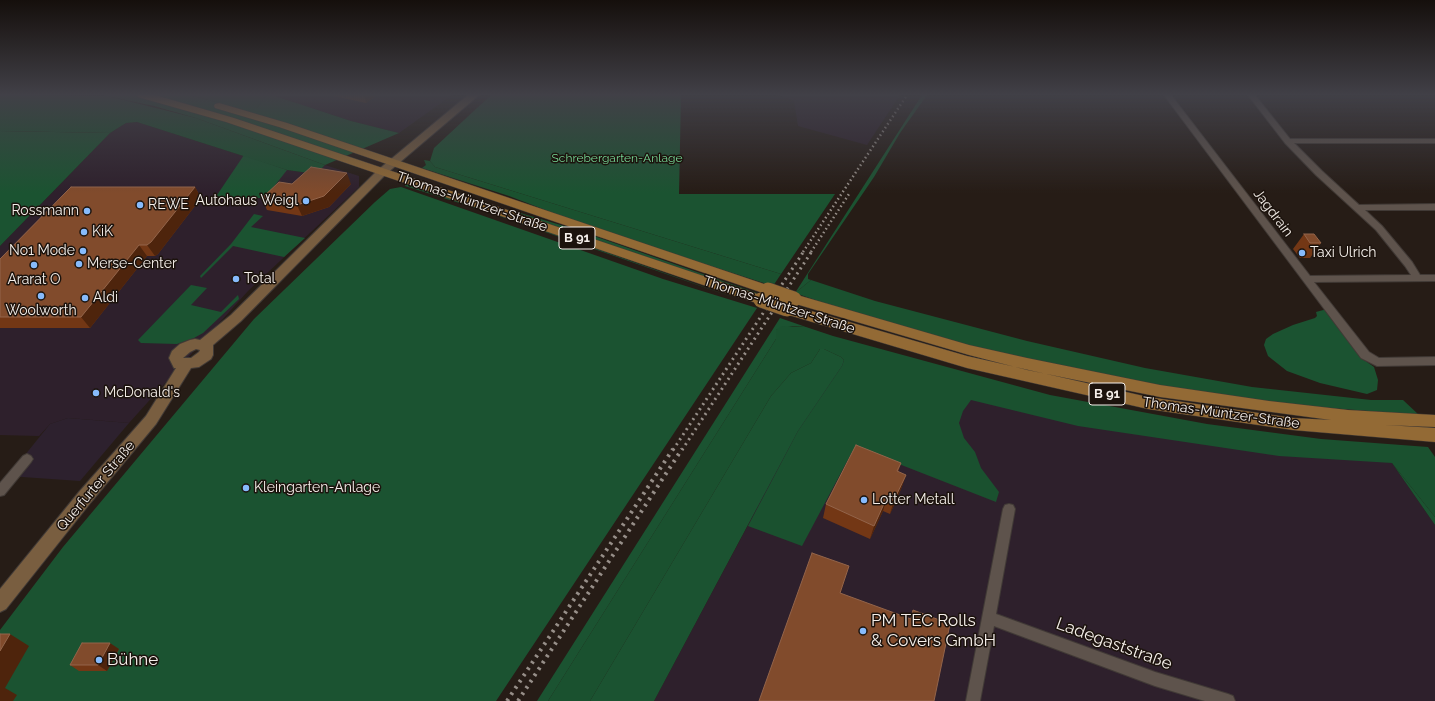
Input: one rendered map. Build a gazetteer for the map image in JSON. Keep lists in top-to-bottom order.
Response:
{
  "streets": {
    "main road": ["Thomas-Müntzer-Straße", "B 91", "Querfurter Straße"],
    "street": ["Jagdrain", "Ladegaststraße"]
  },
  "crossings": [
    ["Thomas-Müntzer-Straße", "Querfurter Straße"]
  ],
  "parks": ["Schrebergarten-Anlage"],
  "places": [
    "Autohaus Weigl",
    "REWE",
    "Rossmann",
    "KiK",
    "No1 Mode",
    "Taxi Ulrich",
    "Merse-Center",
    "Ararat O",
    "Total",
    "Woolworth",
    "Aldi",
    "McDonald's",
    "Kleingarten-Anlage",
    "Lotter Metall",
    "PM TEC Rolls & Covers GmbH",
    "Bühne"
  ]
}
